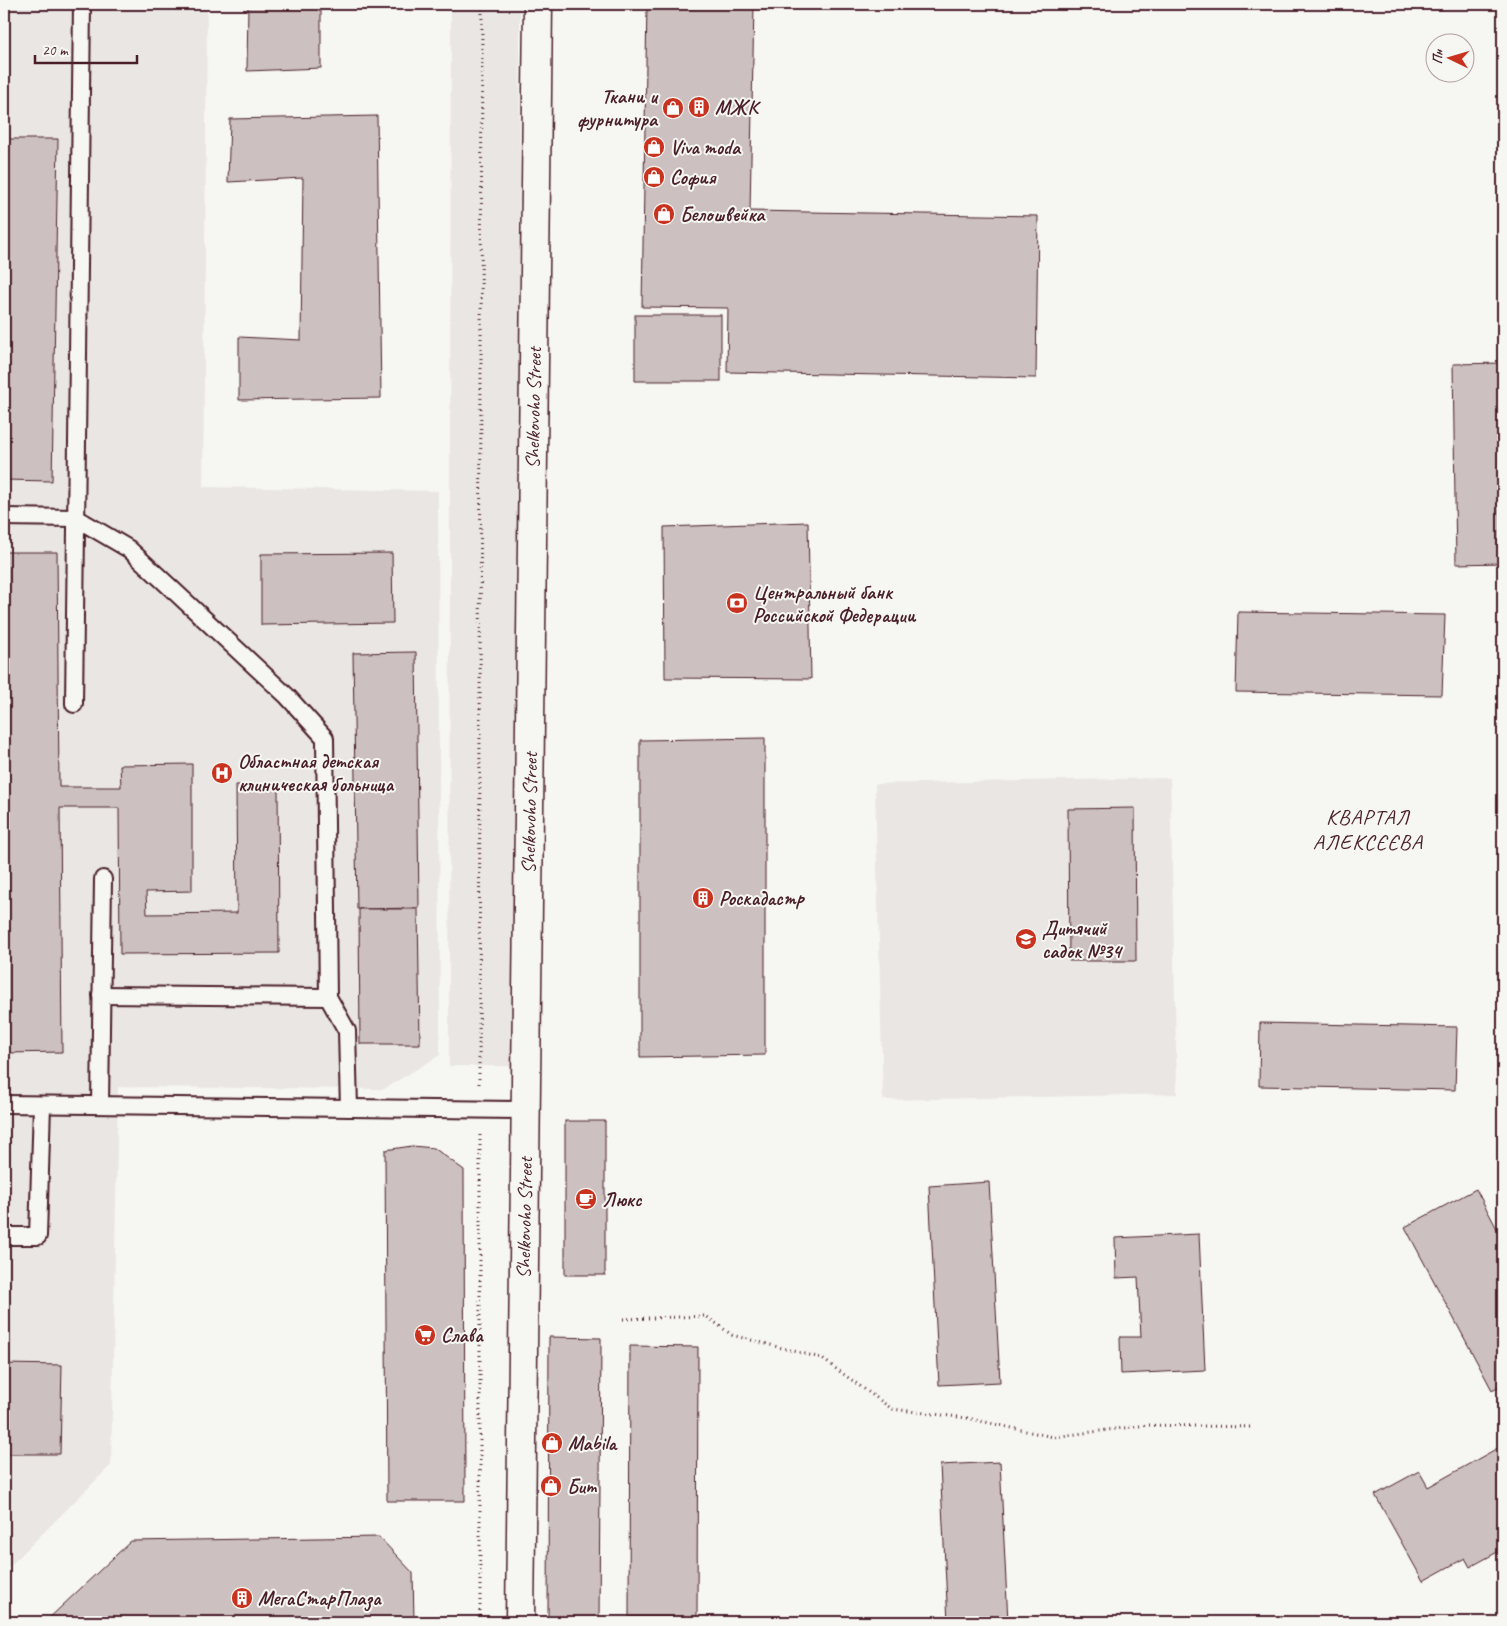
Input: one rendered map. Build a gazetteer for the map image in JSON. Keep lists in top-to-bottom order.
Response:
{
  "streets": {
    "street": ["Shelkovoho Street"]
  },
  "districts": ["КВАРТАЛ АЛЕКСЄЄВА"],
  "places": {
    "building": ["МЖК", "Роскадастр", "МегаСтарПлаза"],
    "shop": [
      "Ткани и фурнитура",
      "Viva moda",
      "София",
      "Белошвейка",
      "Mabila",
      "Бит"
    ],
    "bank": ["Центральный банк Российской Федерации"],
    "hospital": ["Областная детская клиническая больница"],
    "school or university": ["Дитячий садок №34"],
    "cafe": ["Люкс"],
    "supermarket": ["Слава"]
  },
  "scale_bar": "20 m",
  "north": "left"
}
